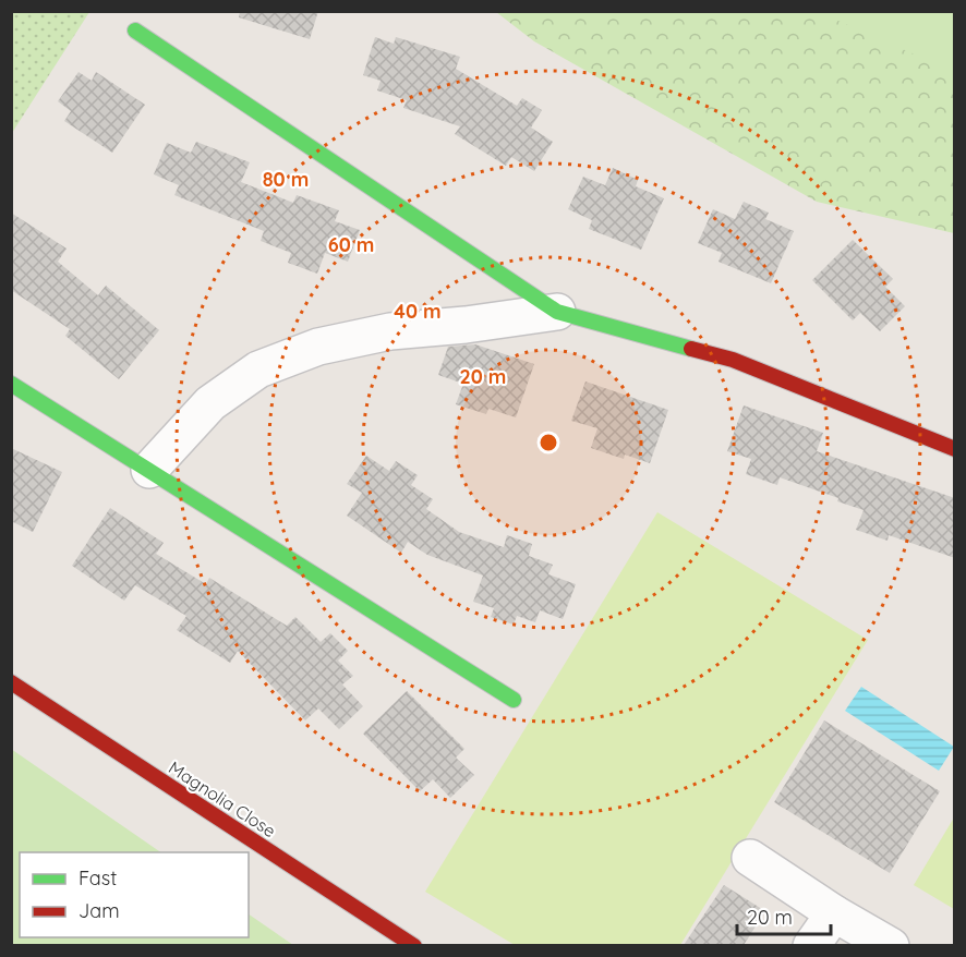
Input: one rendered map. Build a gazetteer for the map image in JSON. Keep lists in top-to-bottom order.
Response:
{
  "streets": {
    "street": ["Magnolia Close"]
  },
  "legend": ["Fast", "Jam"],
  "scale_bar": "20 m",
  "rings": [
    "80 m",
    "60 m",
    "40 m",
    "20 m"
  ]
}
